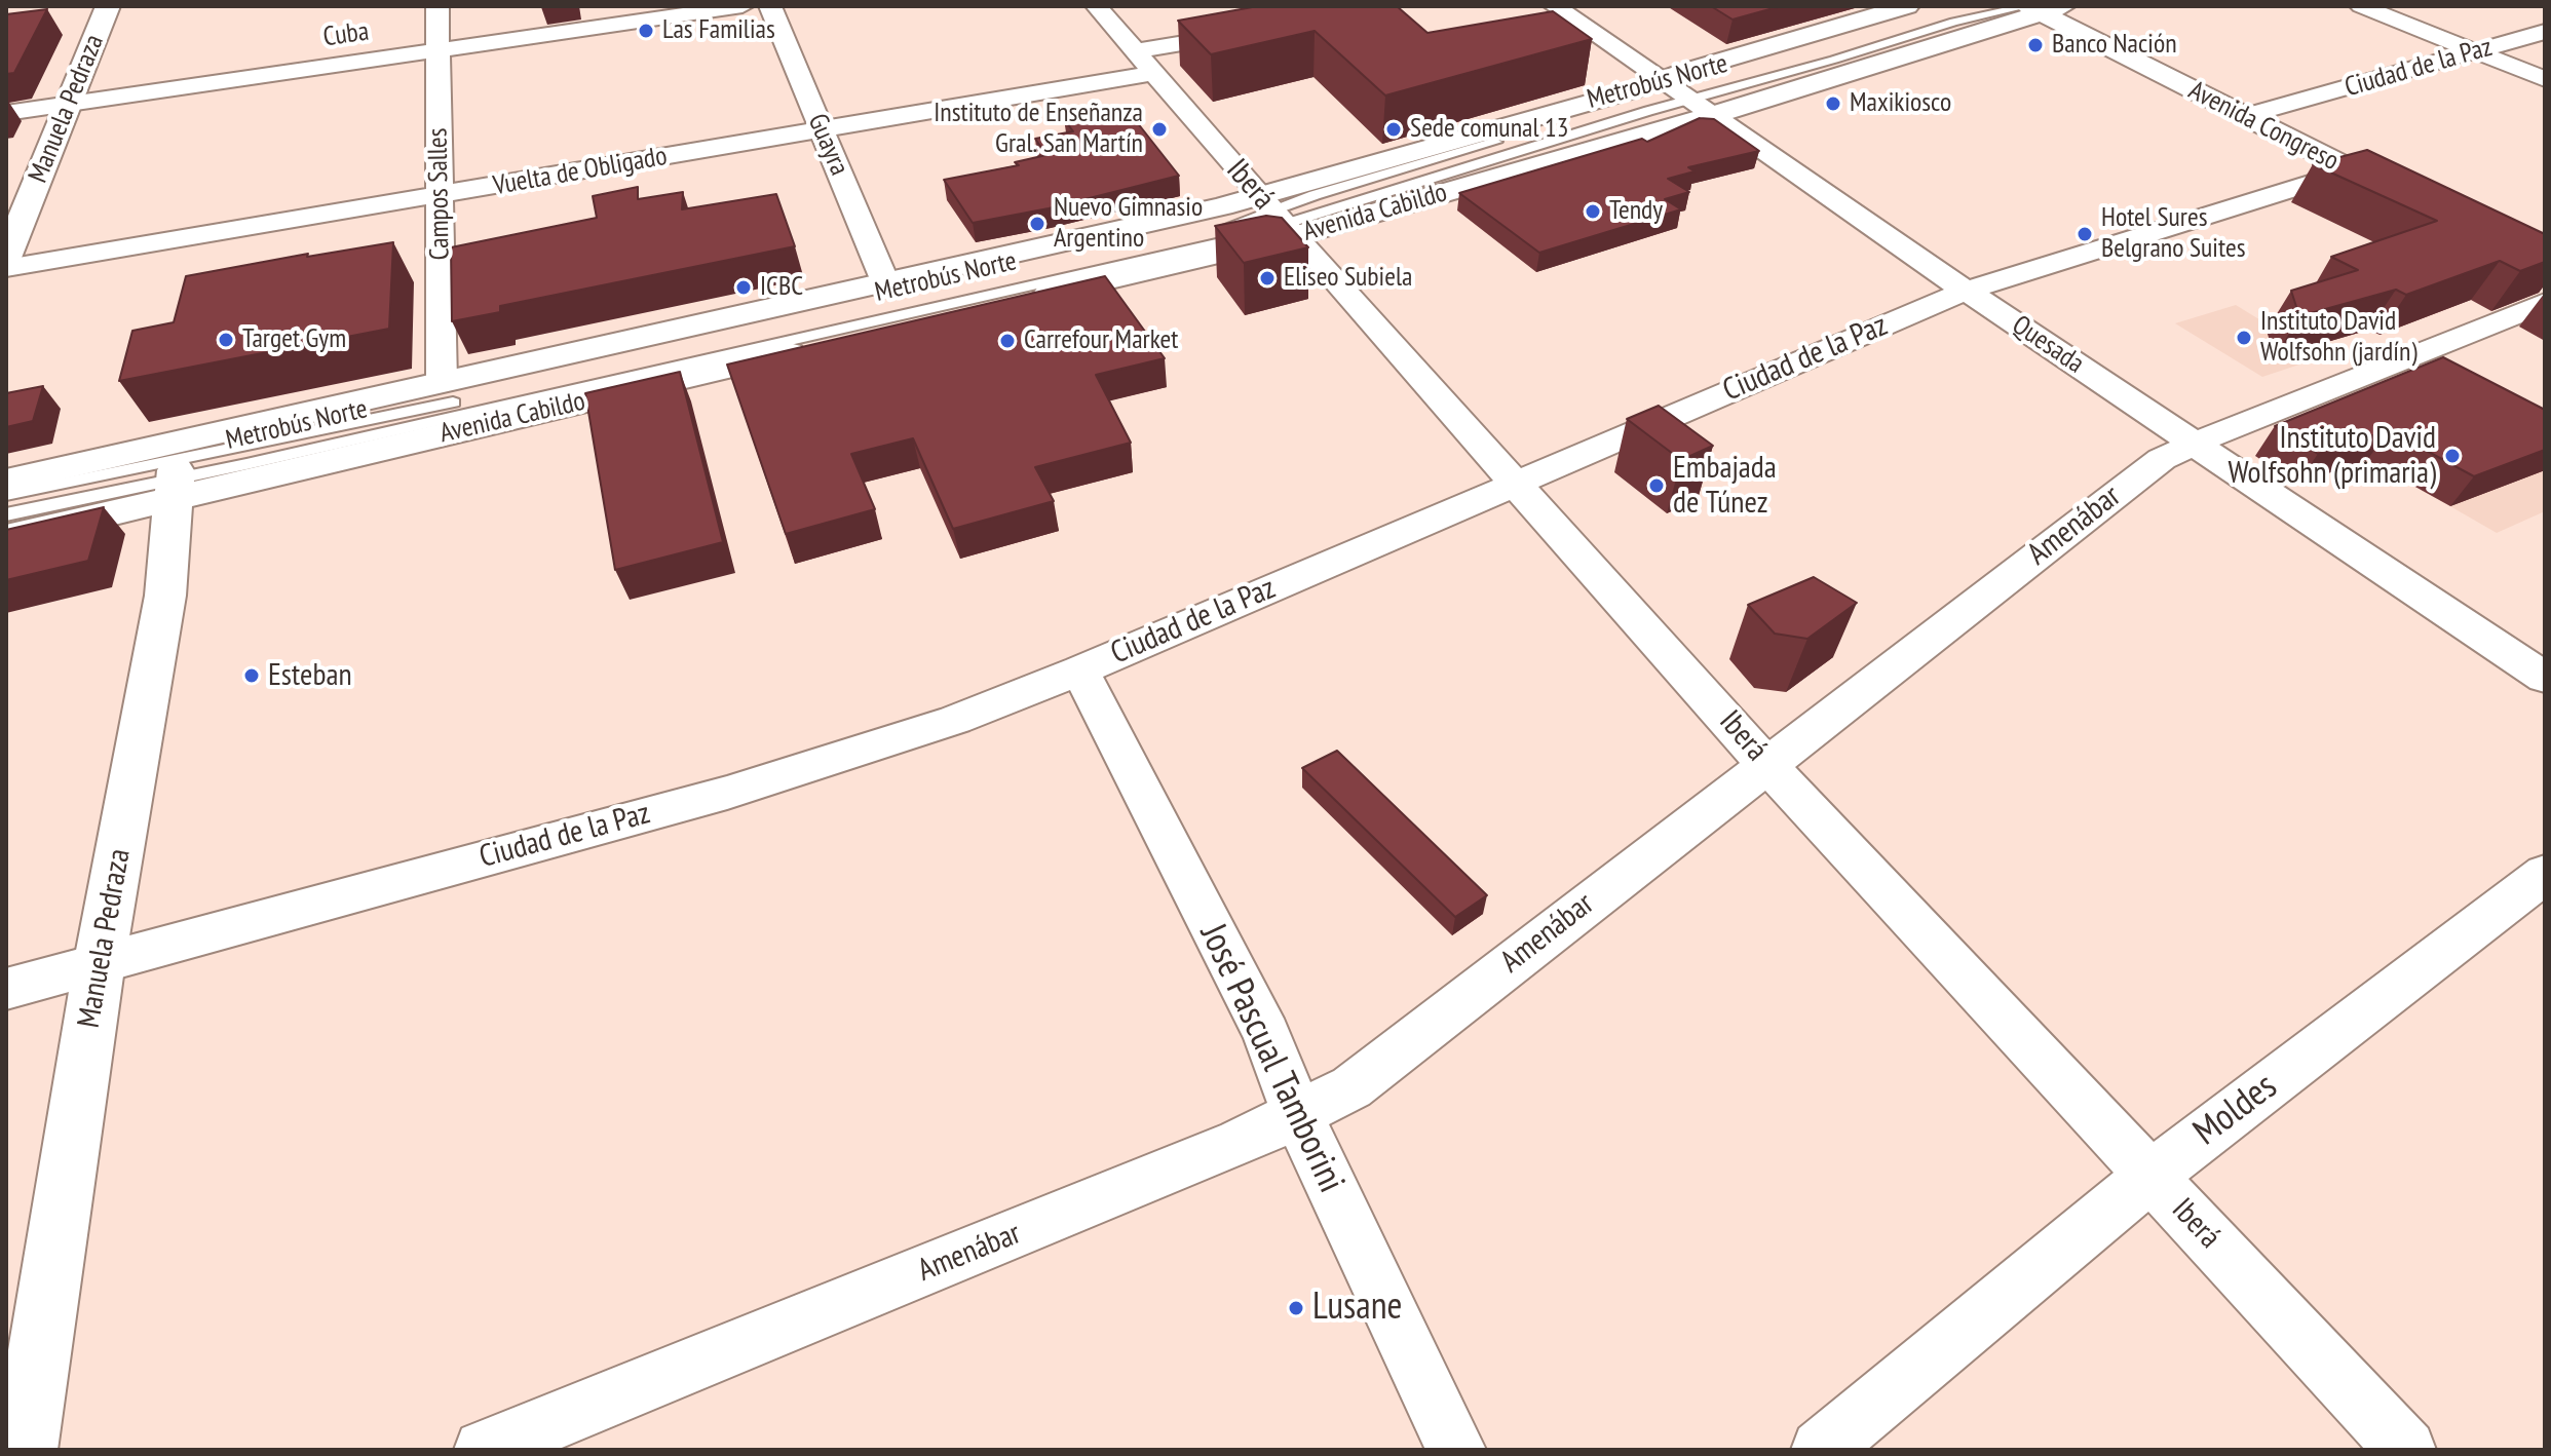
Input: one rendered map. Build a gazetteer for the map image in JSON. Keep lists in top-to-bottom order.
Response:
{
  "streets": {
    "main road": ["Manuela Pedraza", "Avenida Congreso", "Avenida Cabildo"],
    "street": [
      "Cuba",
      "Ciudad de la Paz",
      "Guayra",
      "Vuelta de Obligado",
      "Iberá",
      "Campos Salles",
      "Quesada",
      "Amenábar",
      "José Pascual Tamborini",
      "Moldes"
    ],
    "lane": ["Metrobús Norte"]
  },
  "crossings": [
    ["Cuba", "Manuela Pedraza"],
    ["Cuba", "Campos Salles"],
    ["Ciudad de la Paz", "Manuela Pedraza"],
    ["Ciudad de la Paz", "Avenida Congreso"],
    ["Ciudad de la Paz", "Iberá"],
    ["Ciudad de la Paz", "Quesada"],
    ["Ciudad de la Paz", "José Pascual Tamborini"],
    ["Metrobús Norte", "Avenida Cabildo"],
    ["Metrobús Norte", "Quesada"],
    ["Manuela Pedraza", "Avenida Cabildo"],
    ["Avenida Congreso", "Avenida Cabildo"],
    ["Guayra", "Vuelta de Obligado"],
    ["Guayra", "Avenida Cabildo"],
    ["Vuelta de Obligado", "Iberá"],
    ["Vuelta de Obligado", "Campos Salles"],
    ["Iberá", "Avenida Cabildo"],
    ["Iberá", "Amenábar"],
    ["Iberá", "Moldes"],
    ["Campos Salles", "Avenida Cabildo"],
    ["Avenida Cabildo", "Quesada"],
    ["Quesada", "Amenábar"],
    ["Amenábar", "José Pascual Tamborini"]
  ],
  "places": [
    "Las Familias",
    "Banco Nación",
    "Maxikiosco",
    "Instituto de Enseñanza Gral. San Martín",
    "Sede comunal 13",
    "Tendy",
    "Nuevo Gimnasio Argentino",
    "Hotel Sures Belgrano Suites",
    "Eliseo Subiela",
    "ICBC",
    "Instituto David Wolfsohn (jardín)",
    "Target Gym",
    "Carrefour Market",
    "Instituto David Wolfsohn (primaria)",
    "Embajada de Túnez",
    "Esteban",
    "Lusane"
  ]
}
